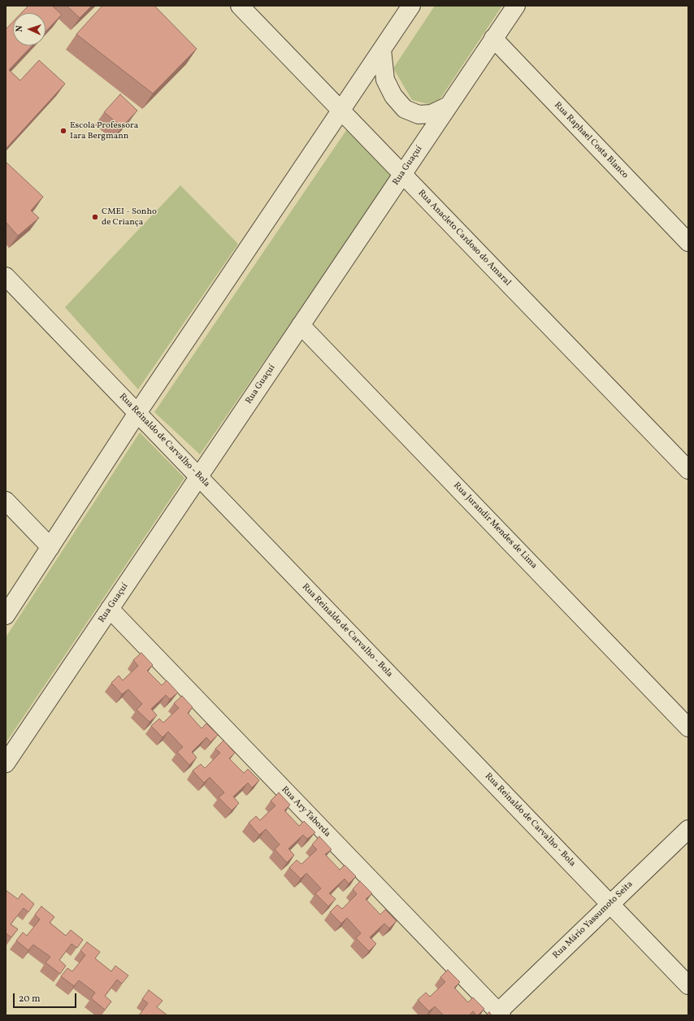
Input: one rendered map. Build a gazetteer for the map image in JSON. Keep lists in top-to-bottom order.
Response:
{
  "streets": {
    "street": [
      "Rua Raphael Costa Blanco",
      "Rua Guaçuí",
      "Rua Anacleto Cardoso do Amaral",
      "Rua Reinaldo de Carvalho - Bola",
      "Rua Jurandir Mendes de Lima",
      "Rua Ary Taborda",
      "Rua Mário Yassumoto Seita"
    ]
  },
  "crossings": [
    ["Rua Raphael Costa Blanco", "Rua Guaçuí"],
    ["Rua Guaçuí", "Rua Anacleto Cardoso do Amaral"],
    ["Rua Guaçuí", "Rua Reinaldo de Carvalho - Bola"],
    ["Rua Guaçuí", "Rua Jurandir Mendes de Lima"],
    ["Rua Guaçuí", "Rua Ary Taborda"],
    ["Rua Reinaldo de Carvalho - Bola", "Rua Mário Yassumoto Seita"],
    ["Rua Ary Taborda", "Rua Mário Yassumoto Seita"]
  ],
  "places": ["Escola Professora Iara Bergmann", "CMEI - Sonho de Criança"],
  "scale_bar": "20 m",
  "north": "left"
}
